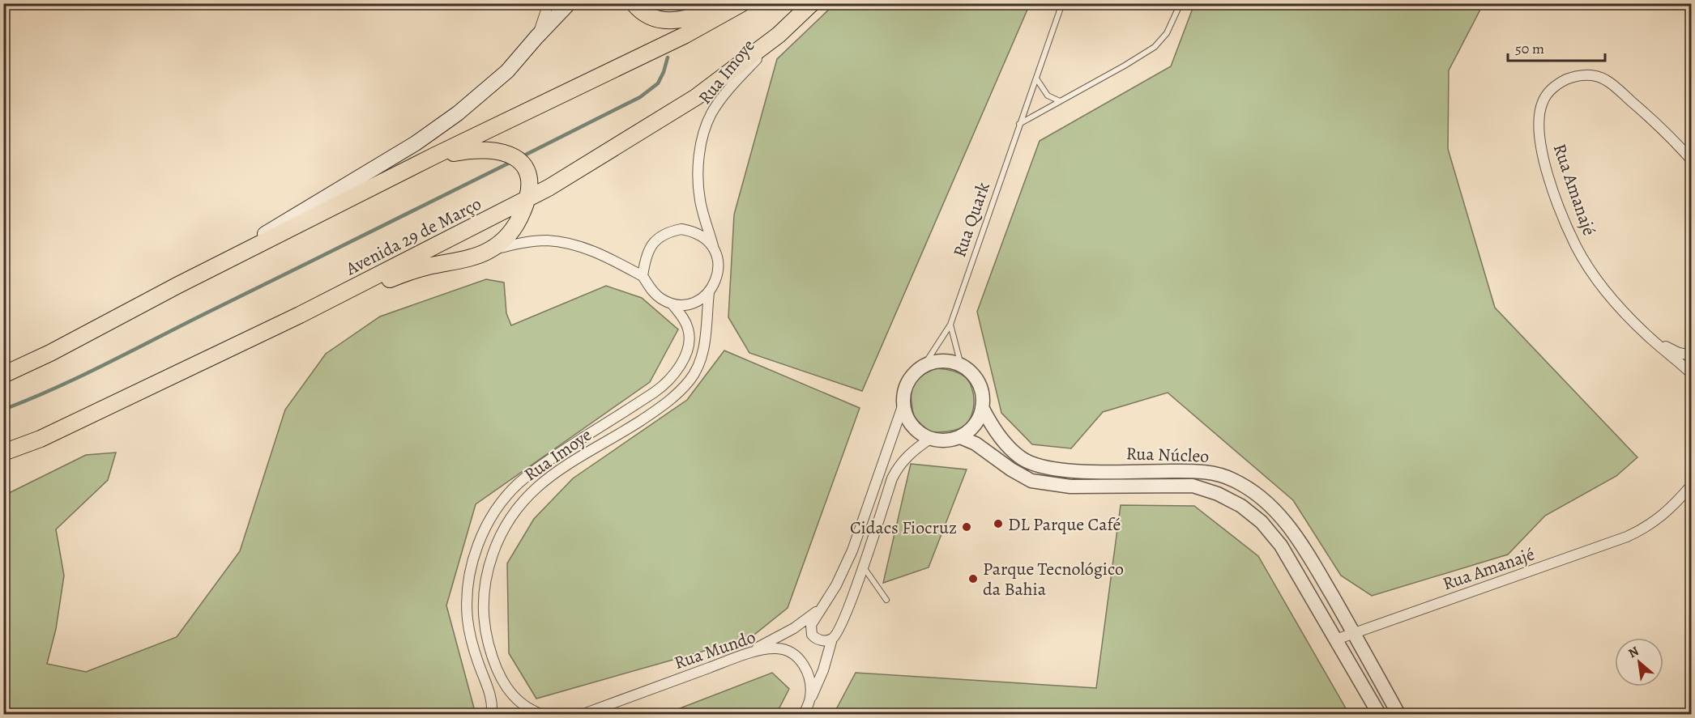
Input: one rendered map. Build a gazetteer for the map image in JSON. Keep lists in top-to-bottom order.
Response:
{
  "streets": {
    "main road": ["Avenida 29 de Março"],
    "street": [
      "Rua Imoye",
      "Rua Amanajé",
      "Rua Núcleo",
      "Rua Mundo"
    ],
    "lane": ["Rua Quark"]
  },
  "crossings": [
    ["Rua Imoye", "Avenida 29 de Março"],
    ["Rua Amanajé", "Rua Núcleo"],
    ["Rua Quark", "Rua Núcleo"]
  ],
  "places": ["DL Parque Café", "Cidacs Fiocruz", "Parque Tecnológico da Bahia"],
  "scale_bar": "50 m",
  "north": "top left"
}
